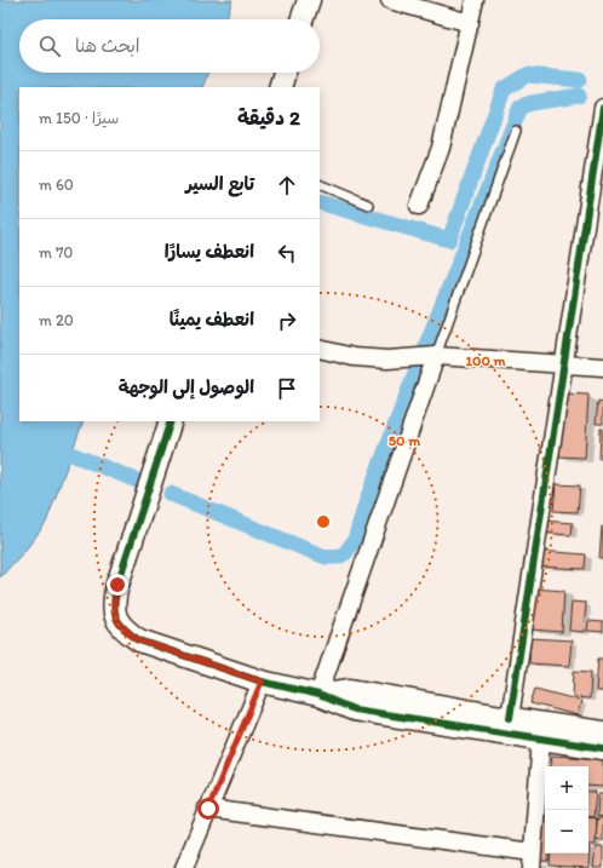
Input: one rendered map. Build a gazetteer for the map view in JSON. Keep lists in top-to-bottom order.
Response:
{
  "page": {
    "search": "ابحث هنا",
    "heading": ["2 دقيقة", "سيرًا · 150 m"],
    "list": [
      ["تابع السير", "60 m"],
      ["انعطف يسارًا", "70 m"],
      ["انعطف يمينًا", "20 m"],
      "الوصول إلى الوجهة"
    ],
    "map_buttons": ["+", "−"]
  },
  "rings": ["100 m", "50 m"]
}
